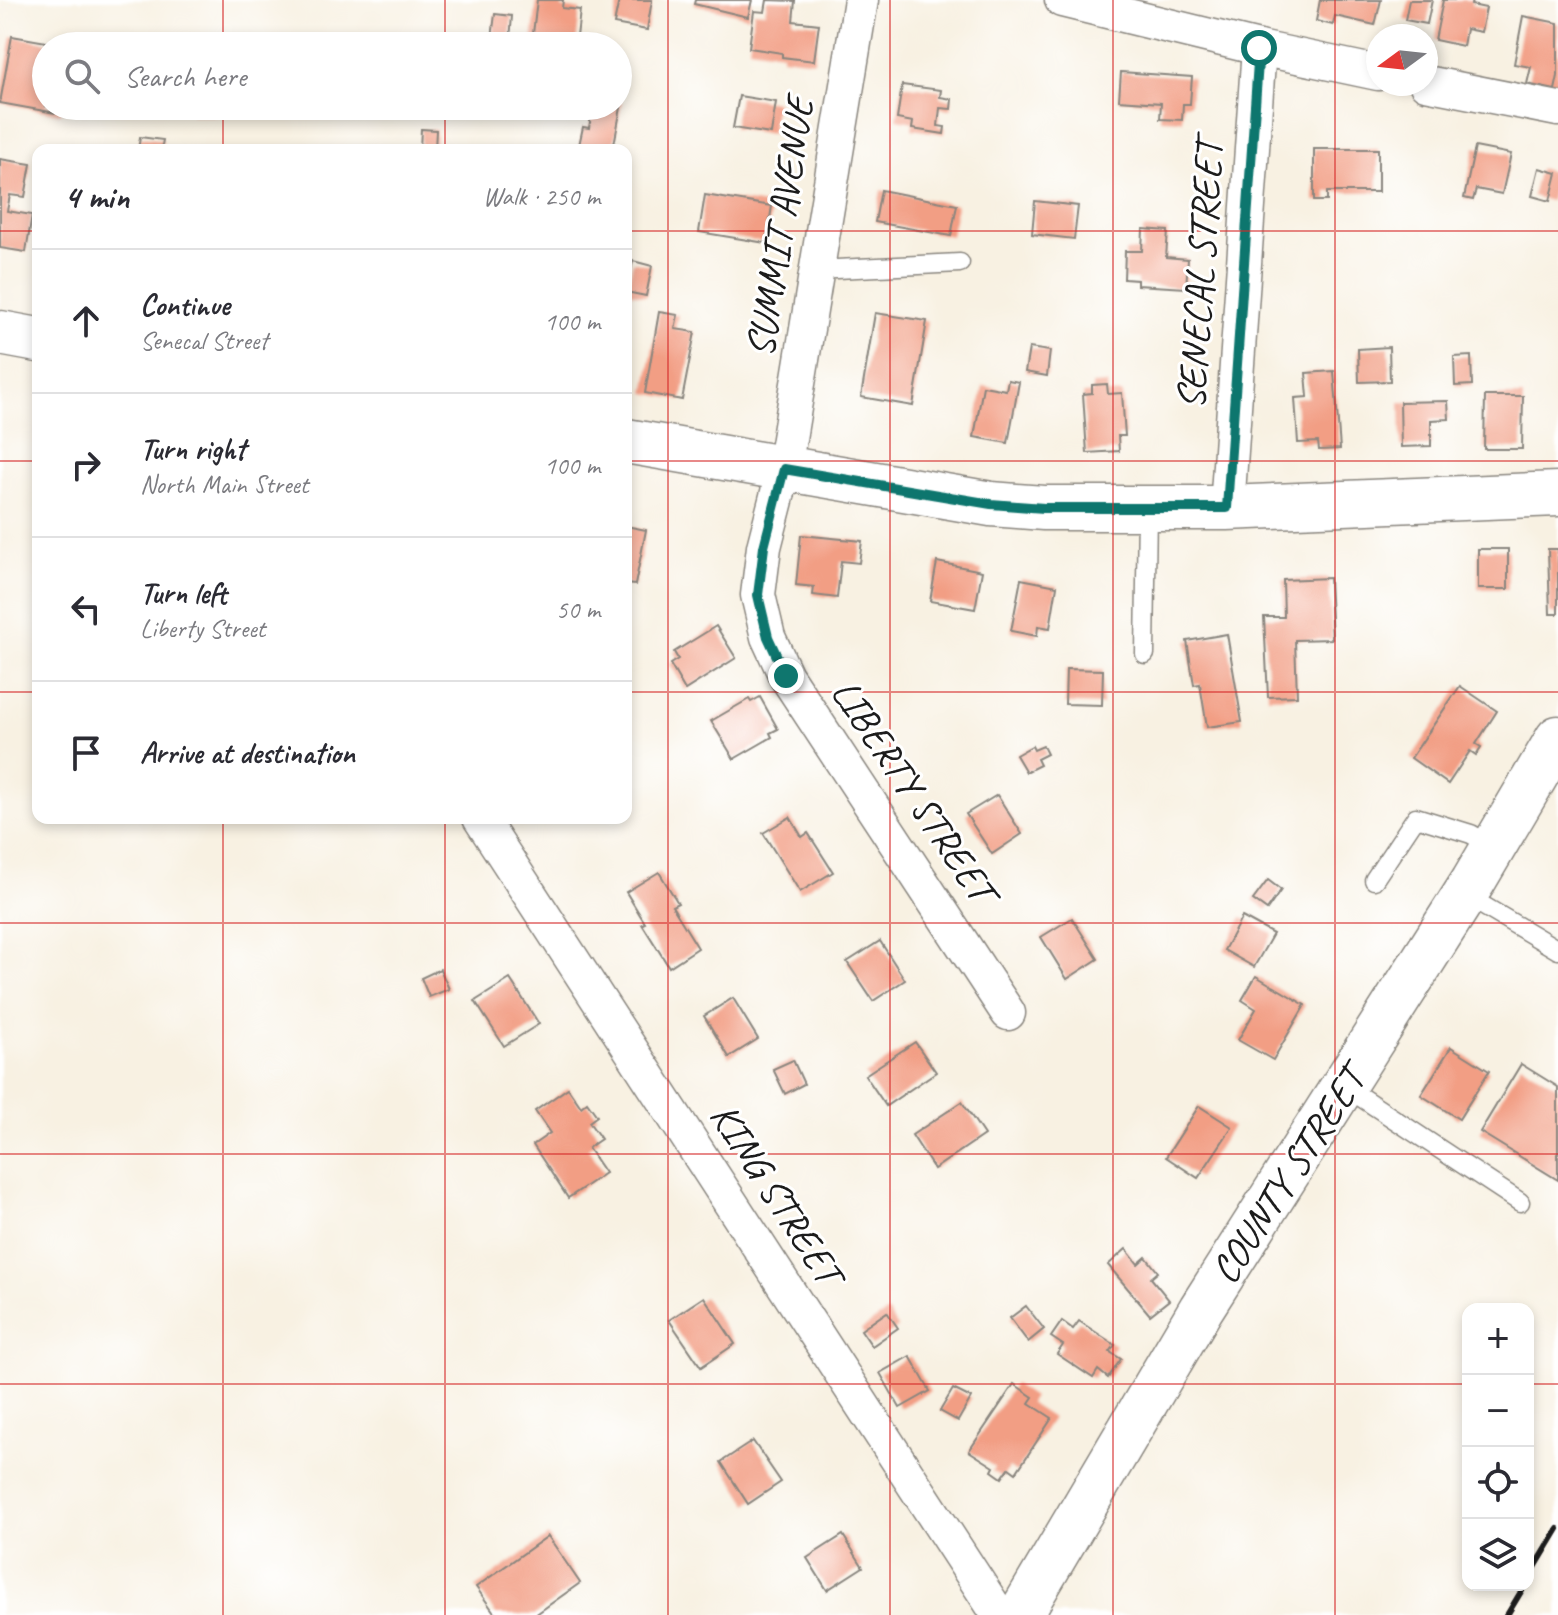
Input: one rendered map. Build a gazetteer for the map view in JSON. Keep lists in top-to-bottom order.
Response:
{
  "streets": {
    "street": [
      "SUMMIT AVENUE",
      "SENECAL STREET",
      "LIBERTY STREET",
      "COUNTY STREET",
      "KING STREET"
    ]
  },
  "crossings": [
    ["SUMMIT AVENUE", "LIBERTY STREET"]
  ],
  "north": "left",
  "page": {
    "search": "Search here",
    "heading": ["4 min", "Walk · 250 m"],
    "list": [
      ["Continue", "Senecal Street", "100 m"],
      ["Turn right", "North Main Street", "100 m"],
      ["Turn left", "Liberty Street", "50 m"],
      "Arrive at destination"
    ],
    "map_buttons": ["+", "−"]
  }
}
